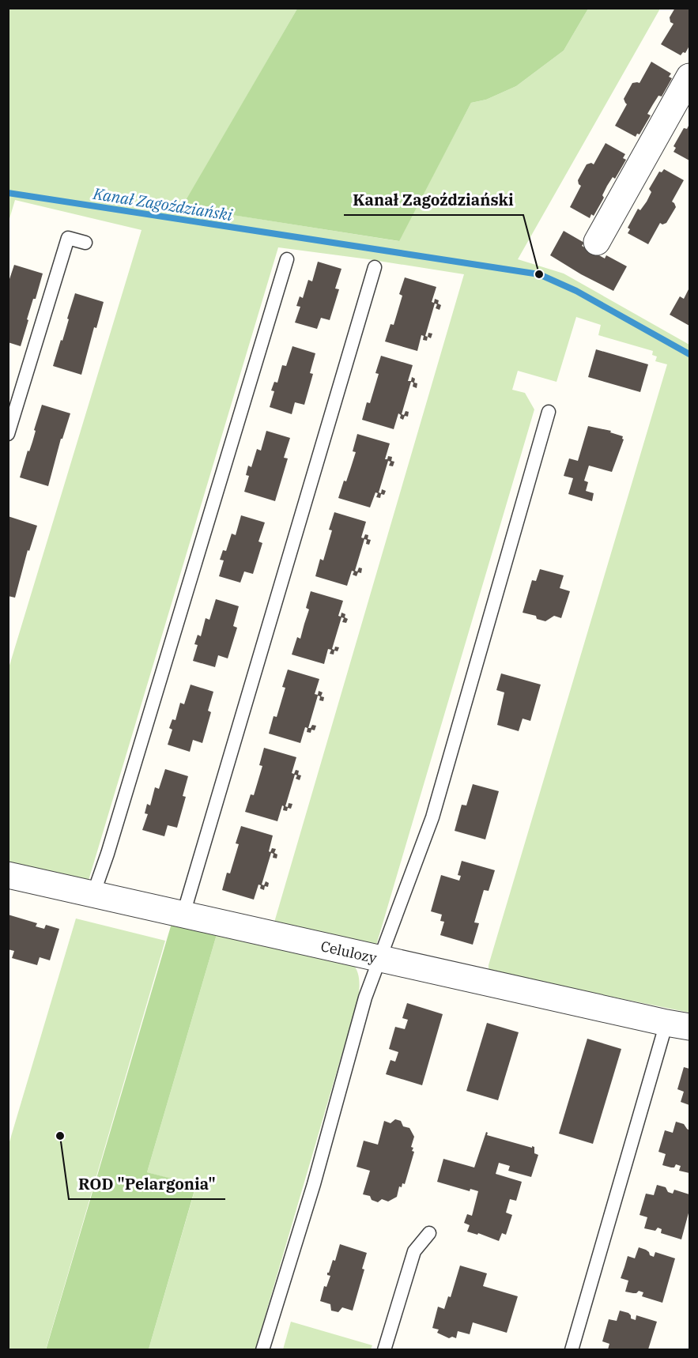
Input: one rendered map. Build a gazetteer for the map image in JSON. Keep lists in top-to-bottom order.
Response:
{
  "streets": {
    "street": ["Celulozy"]
  },
  "water": ["Kanał Zagoździański"],
  "places": ["Kanał Zagoździański", "ROD \"Pelargonia\""]
}
